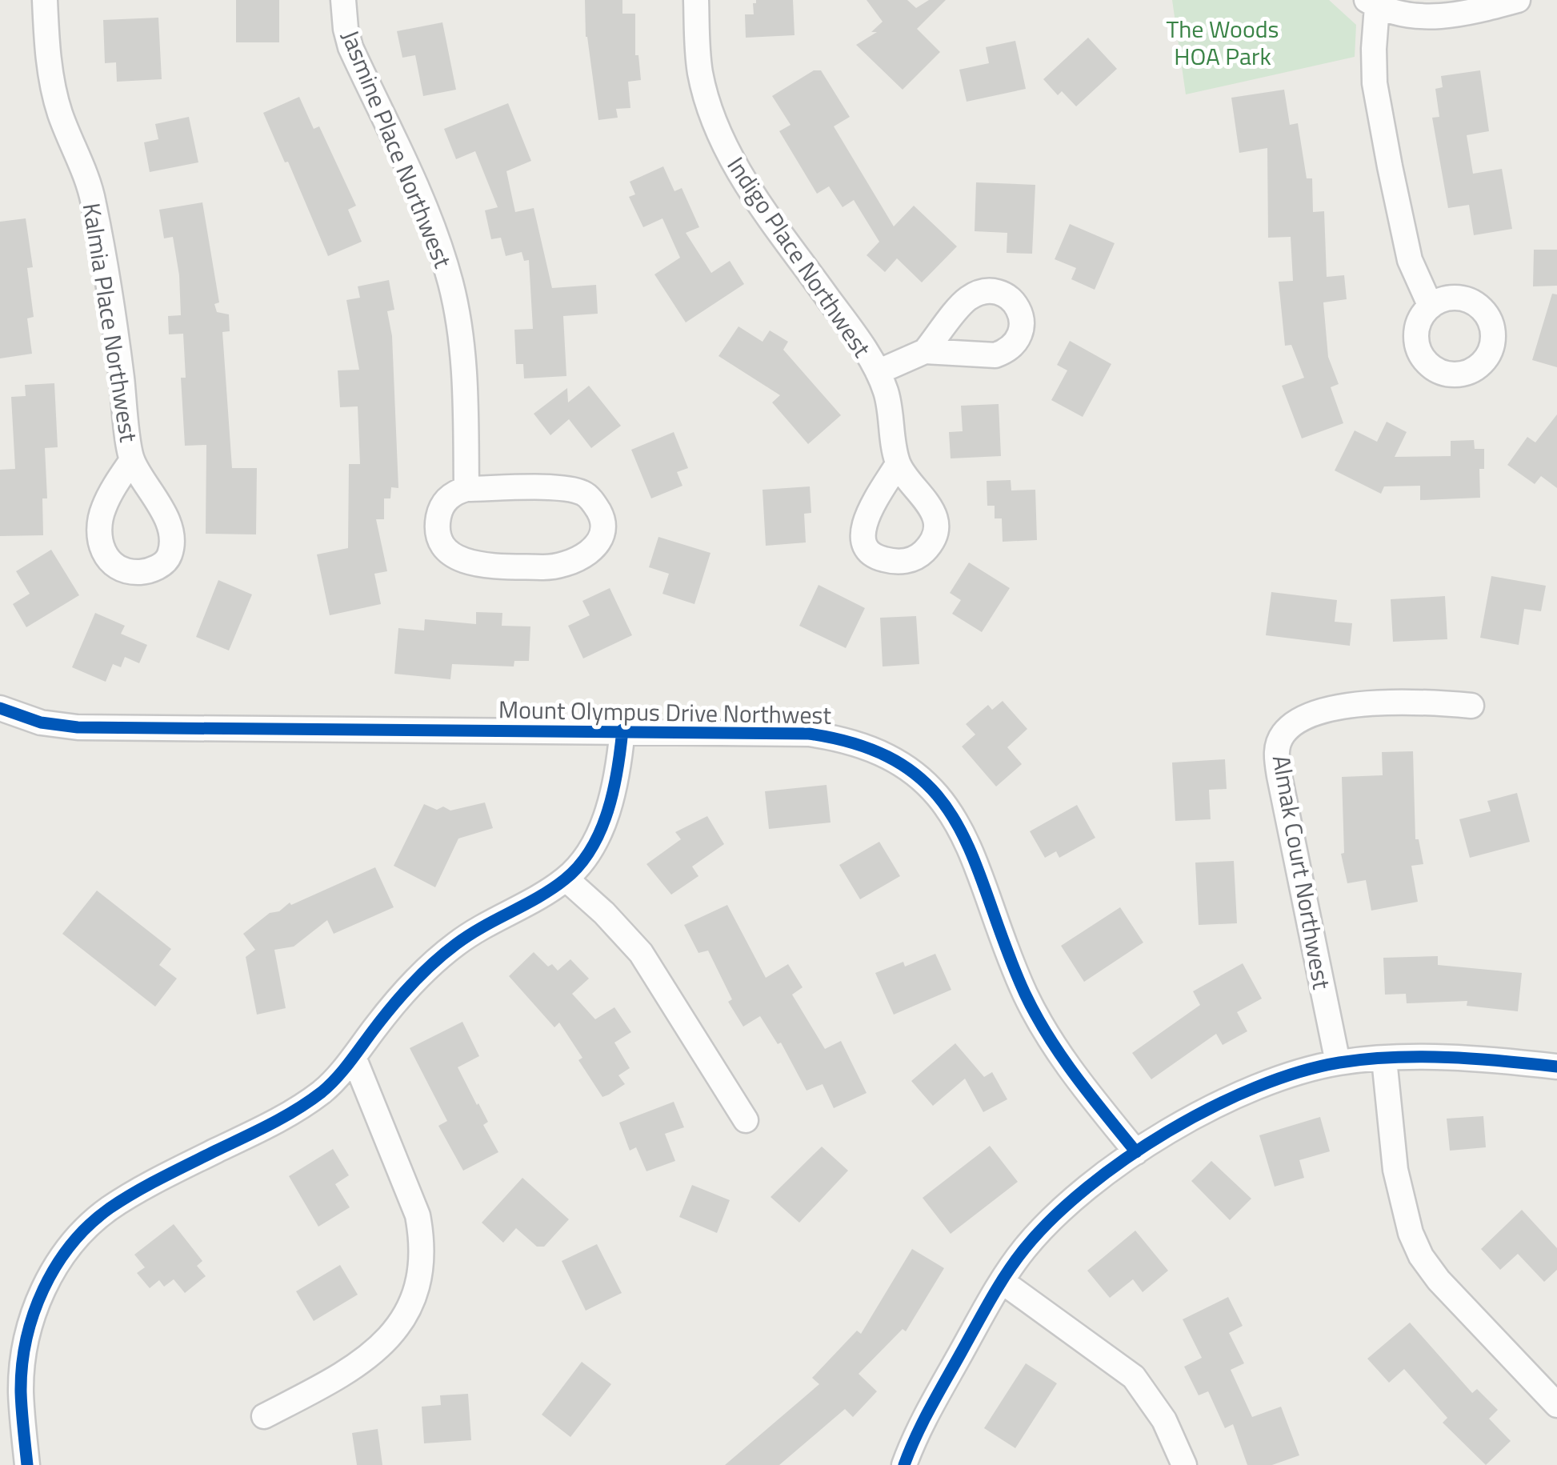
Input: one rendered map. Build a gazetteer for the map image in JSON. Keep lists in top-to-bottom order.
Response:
{
  "streets": {
    "street": [
      "Jasmine Place Northwest",
      "Indigo Place Northwest",
      "Kalmia Place Northwest",
      "Mount Olympus Drive Northwest",
      "Almak Court Northwest"
    ]
  },
  "parks": ["The Woods HOA Park"]
}
